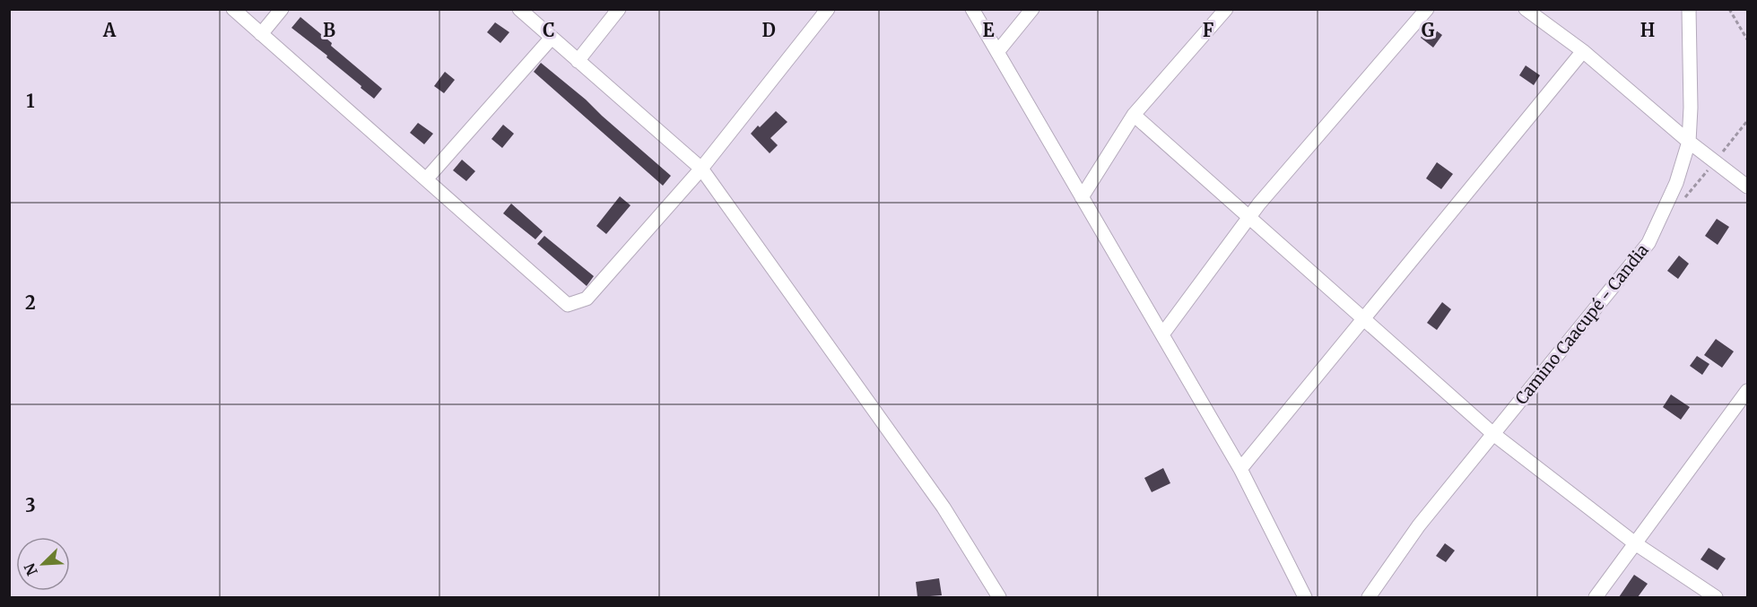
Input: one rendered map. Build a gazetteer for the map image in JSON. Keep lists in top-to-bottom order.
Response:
{
  "streets": {
    "street": ["Camino Caacupé - Candia"]
  },
  "north": "bottom left",
  "grid": {
    "columns": [
      "A",
      "B",
      "C",
      "D",
      "E",
      "F",
      "G",
      "H"
    ],
    "rows": ["1", "2", "3"]
  }
}
